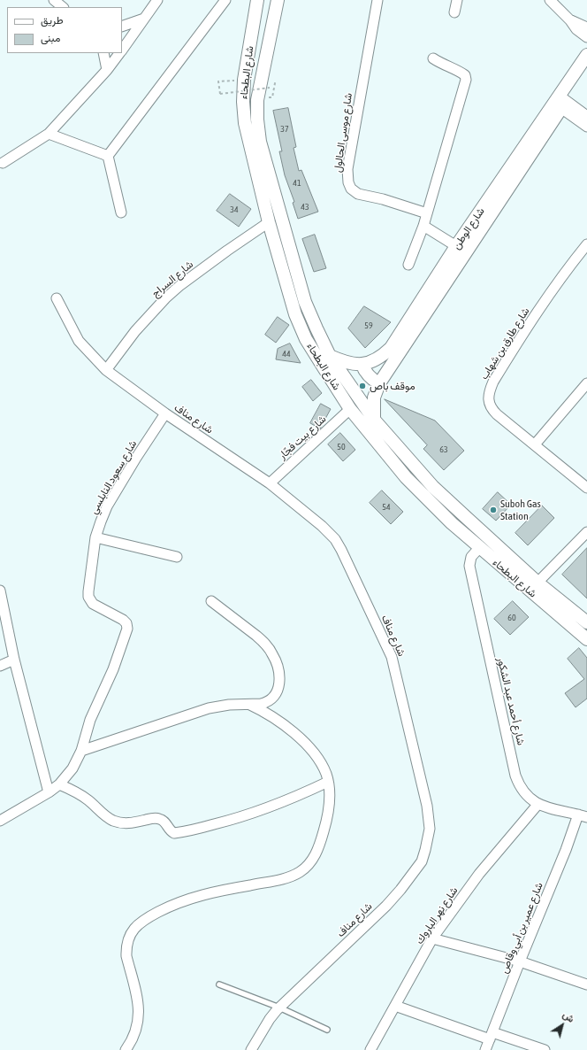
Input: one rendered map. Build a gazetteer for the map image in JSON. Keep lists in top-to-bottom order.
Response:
{
  "streets": {
    "street": [
      "شارع البطحاء",
      "شارع موسى الحالول",
      "شارع الوطن",
      "شارع السراج",
      "شارع طارق بن شهاب",
      "شارع مناف",
      "شارع بيت فجّار",
      "شارع سعود النابلسي",
      "شارع أحمد عبد الشكور",
      "شارع نهر الباروك",
      "شارع عمير بن أبي وقاص"
    ]
  },
  "crossings": [
    ["شارع البطحاء", "شارع الوطن"],
    ["شارع البطحاء", "شارع السراج"],
    ["شارع البطحاء", "شارع بيت فجّار"],
    ["شارع البطحاء", "شارع أحمد عبد الشكور"],
    ["شارع السراج", "شارع مناف"],
    ["شارع مناف", "شارع بيت فجّار"],
    ["شارع مناف", "شارع سعود النابلسي"],
    ["شارع أحمد عبد الشكور", "شارع نهر الباروك"],
    ["شارع أحمد عبد الشكور", "شارع عمير بن أبي وقاص"]
  ],
  "places": ["موقف باص", "Suboh Gas Station"],
  "house_numbers": [
    "37",
    "41",
    "43",
    "34",
    "59",
    "44",
    "50",
    "63",
    "54",
    "60"
  ],
  "legend": ["طريق", "مبنى"],
  "north": "top right"
}
